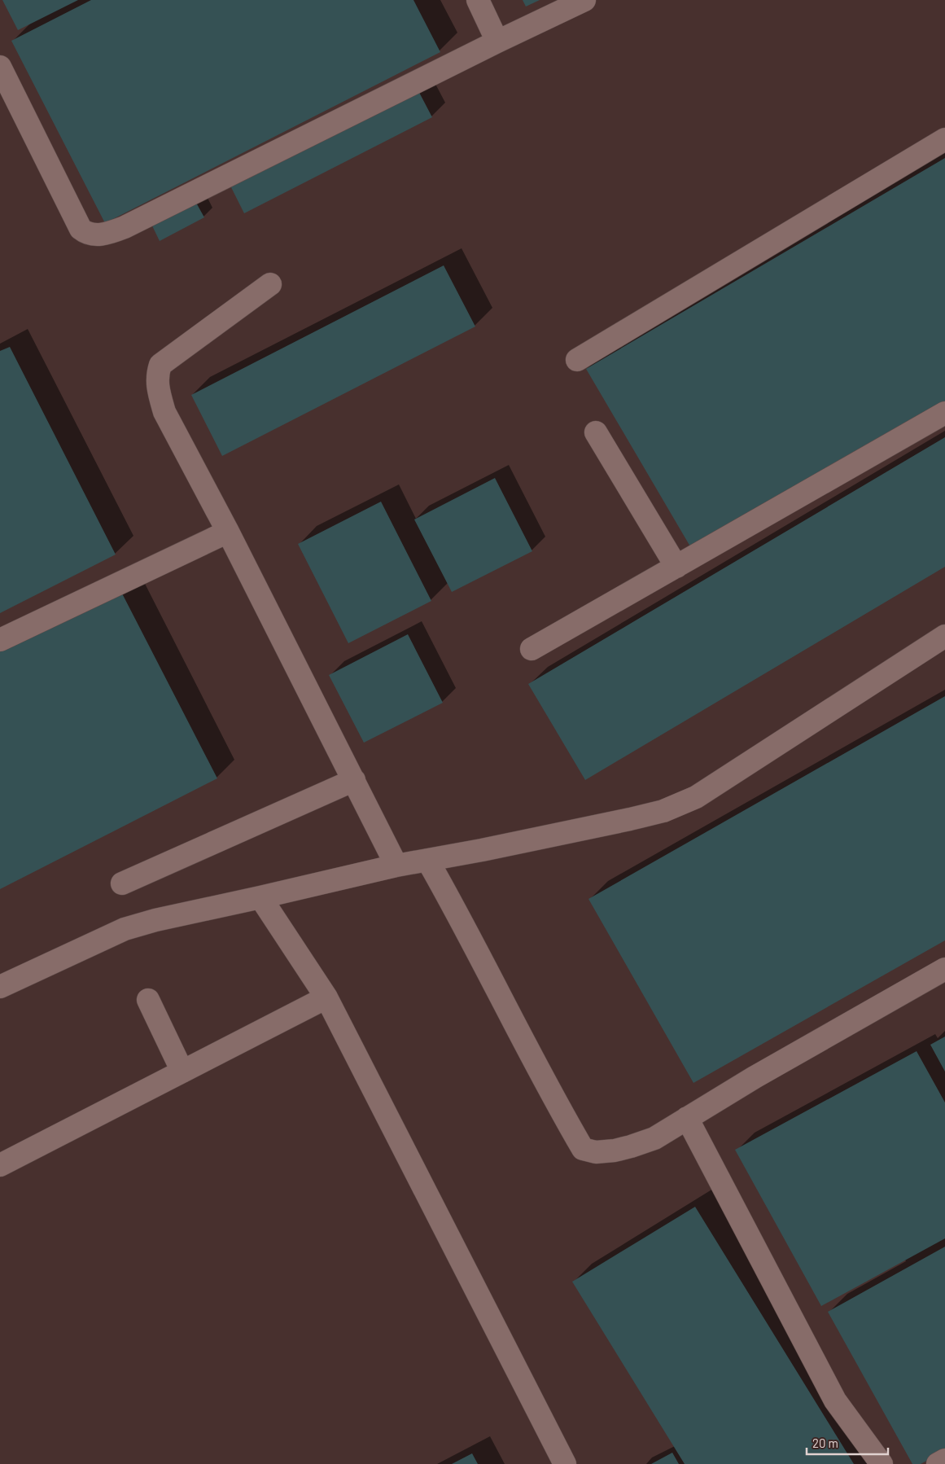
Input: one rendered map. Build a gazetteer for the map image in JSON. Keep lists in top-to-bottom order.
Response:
{
  "scale_bar": "20 m"
}
